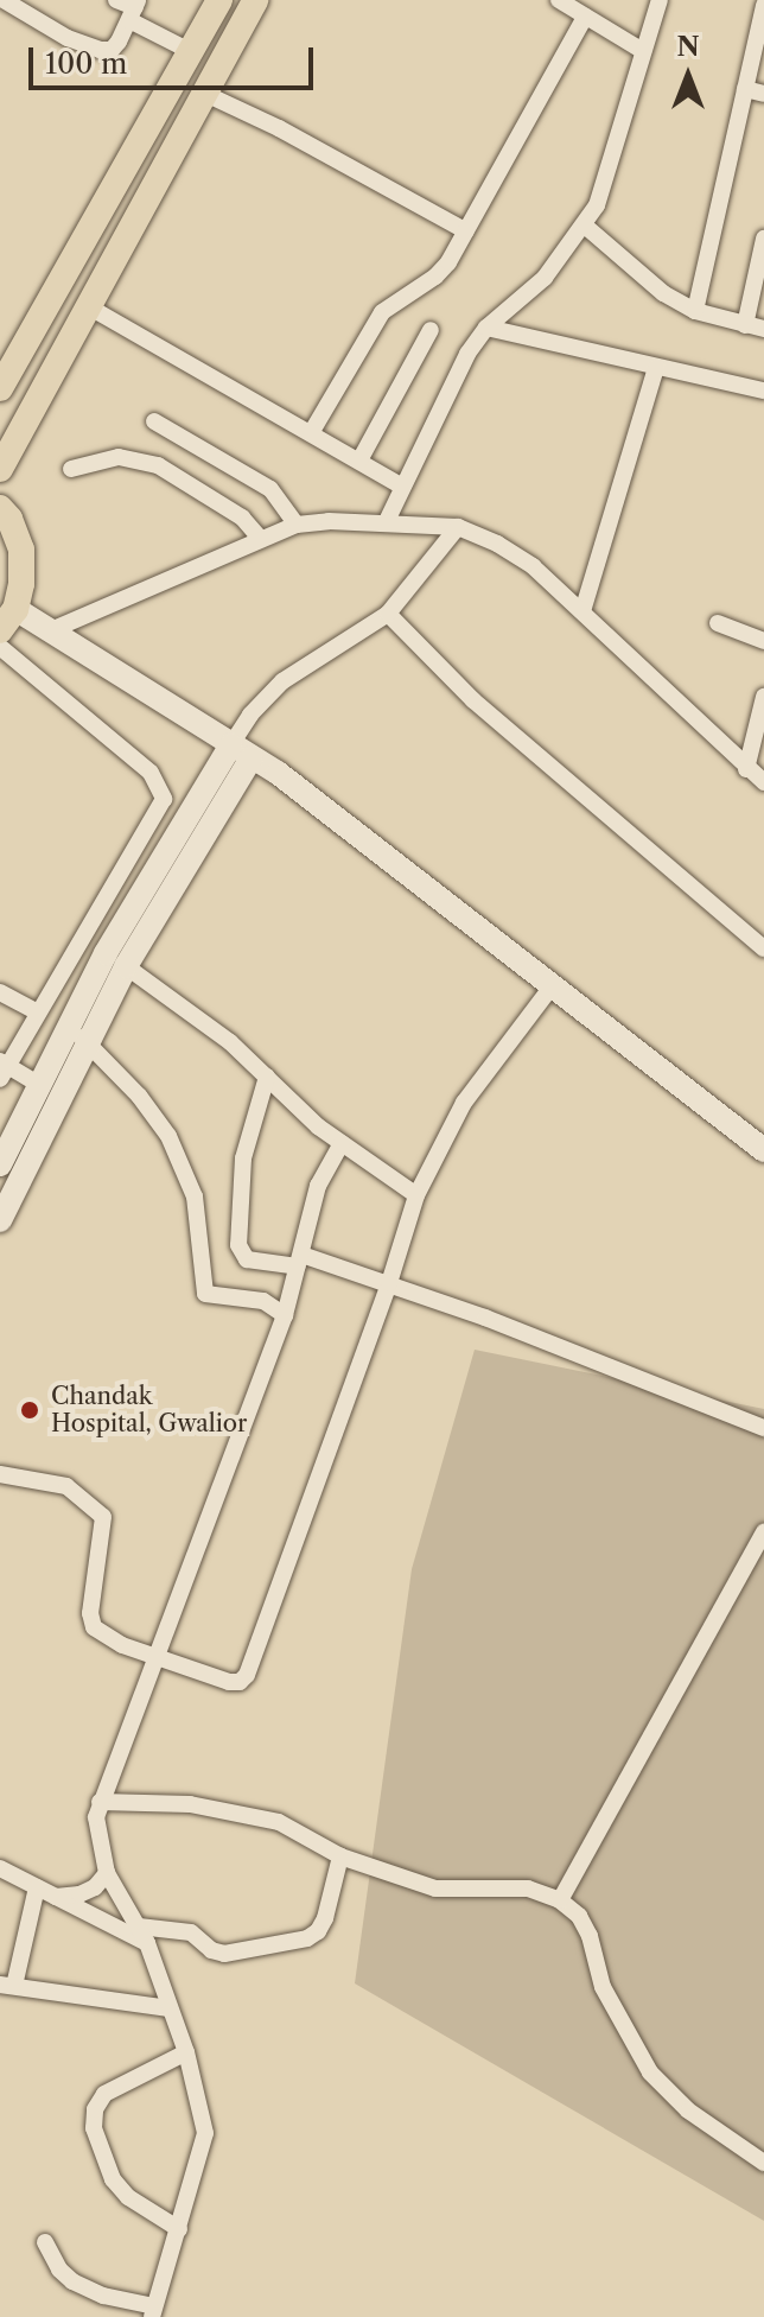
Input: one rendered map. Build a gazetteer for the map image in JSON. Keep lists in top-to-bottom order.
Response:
{
  "places": ["Chandak Hospital, Gwalior"],
  "scale_bar": "100 m",
  "north": "top"
}
